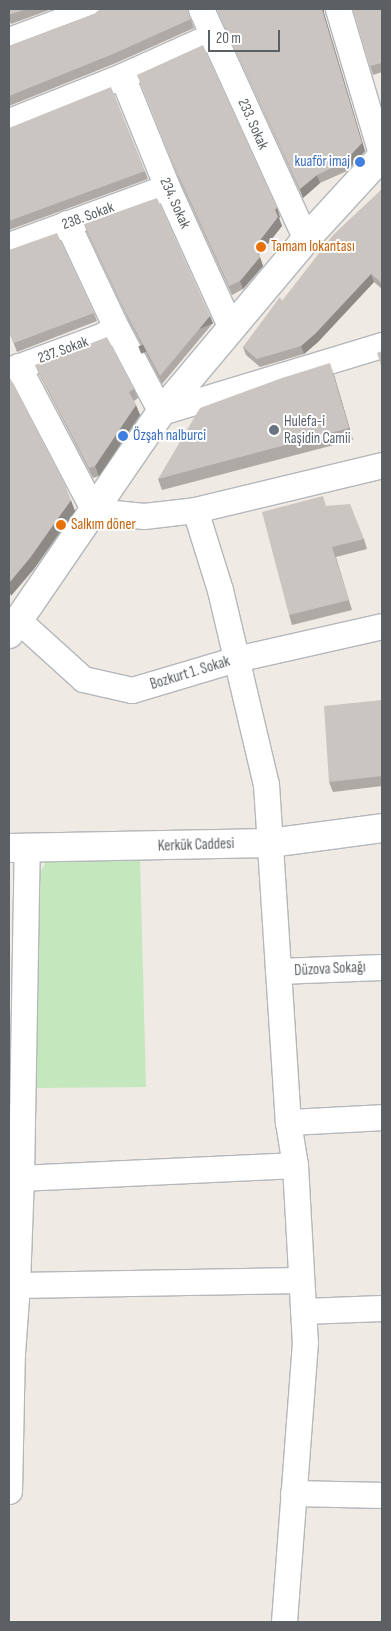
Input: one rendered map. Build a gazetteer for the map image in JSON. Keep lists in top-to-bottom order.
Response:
{
  "streets": {
    "street": [
      "233. Sokak",
      "234. Sokak",
      "238. Sokak",
      "237. Sokak",
      "Bozkurt 1. Sokak",
      "Kerkük Caddesi",
      "Düzova Sokağı"
    ]
  },
  "crossings": [
    ["234. Sokak", "238. Sokak"]
  ],
  "places": [
    "kuaför imaj",
    "Tamam lokantası",
    "Hulefa-i Raşidin Camii",
    "Özşah nalburci",
    "Salkım döner"
  ],
  "scale_bar": "20 m"
}
